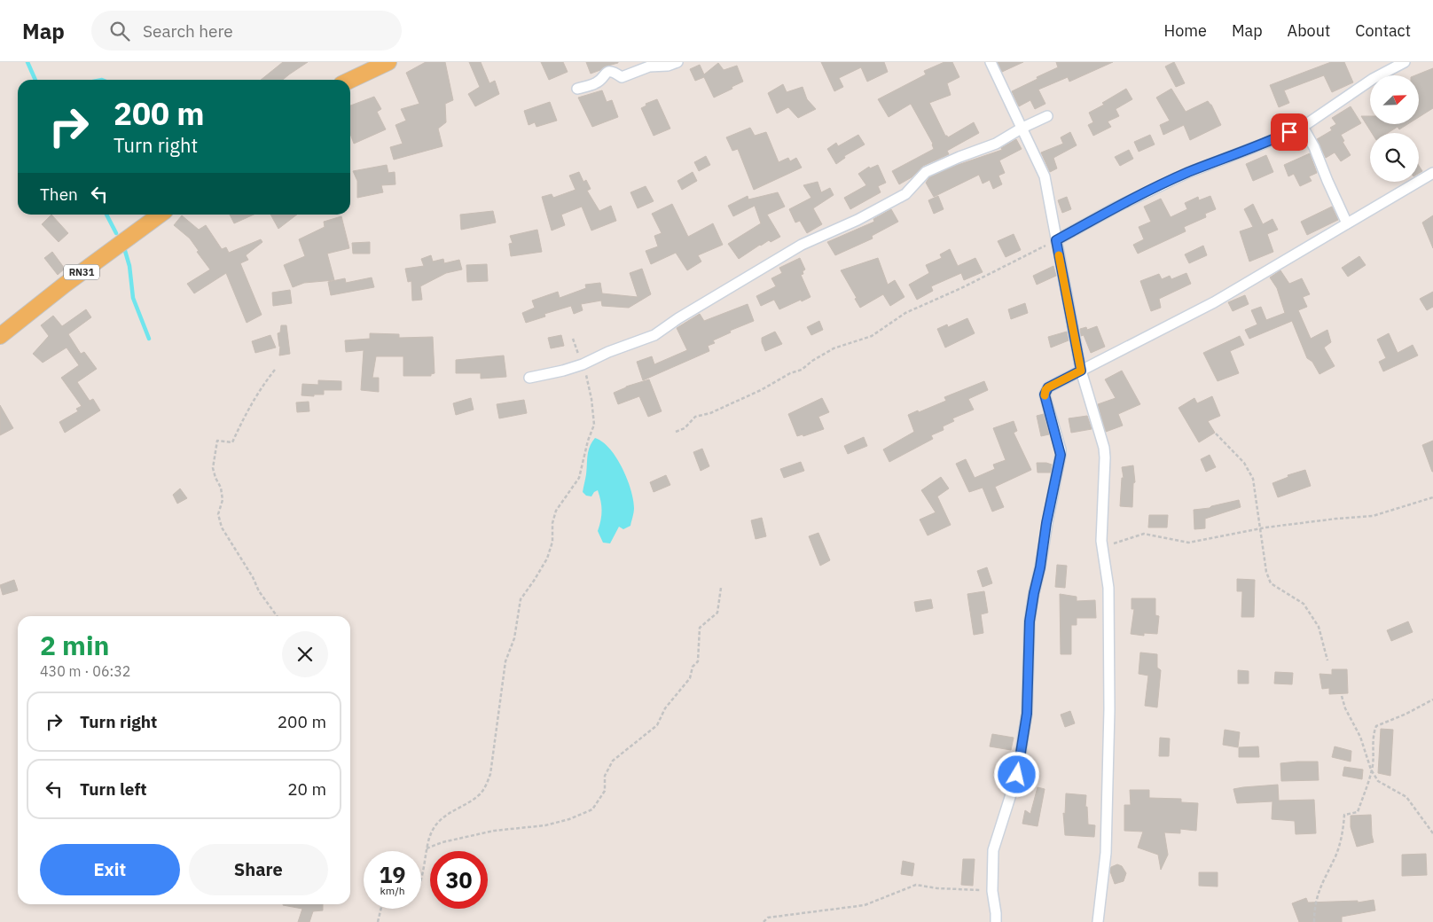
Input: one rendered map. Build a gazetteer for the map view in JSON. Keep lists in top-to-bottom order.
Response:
{
  "streets": {
    "main road": ["RN31"]
  },
  "north": "top right",
  "page": {
    "header": "Map",
    "search": "Search here",
    "nav": [
      "Home",
      "Map",
      "About",
      "Contact"
    ],
    "turn": ["200 m", "Turn right"],
    "then": "Then",
    "heading": ["2 min", "430 m · 06:32"],
    "list": [
      {
        "name": "Turn right",
        "value": "200 m"
      },
      {
        "name": "Turn left",
        "value": "20 m"
      }
    ],
    "buttons": ["Exit", "Share"],
    "speed": "19 km/h",
    "limit": "30"
  }
}
